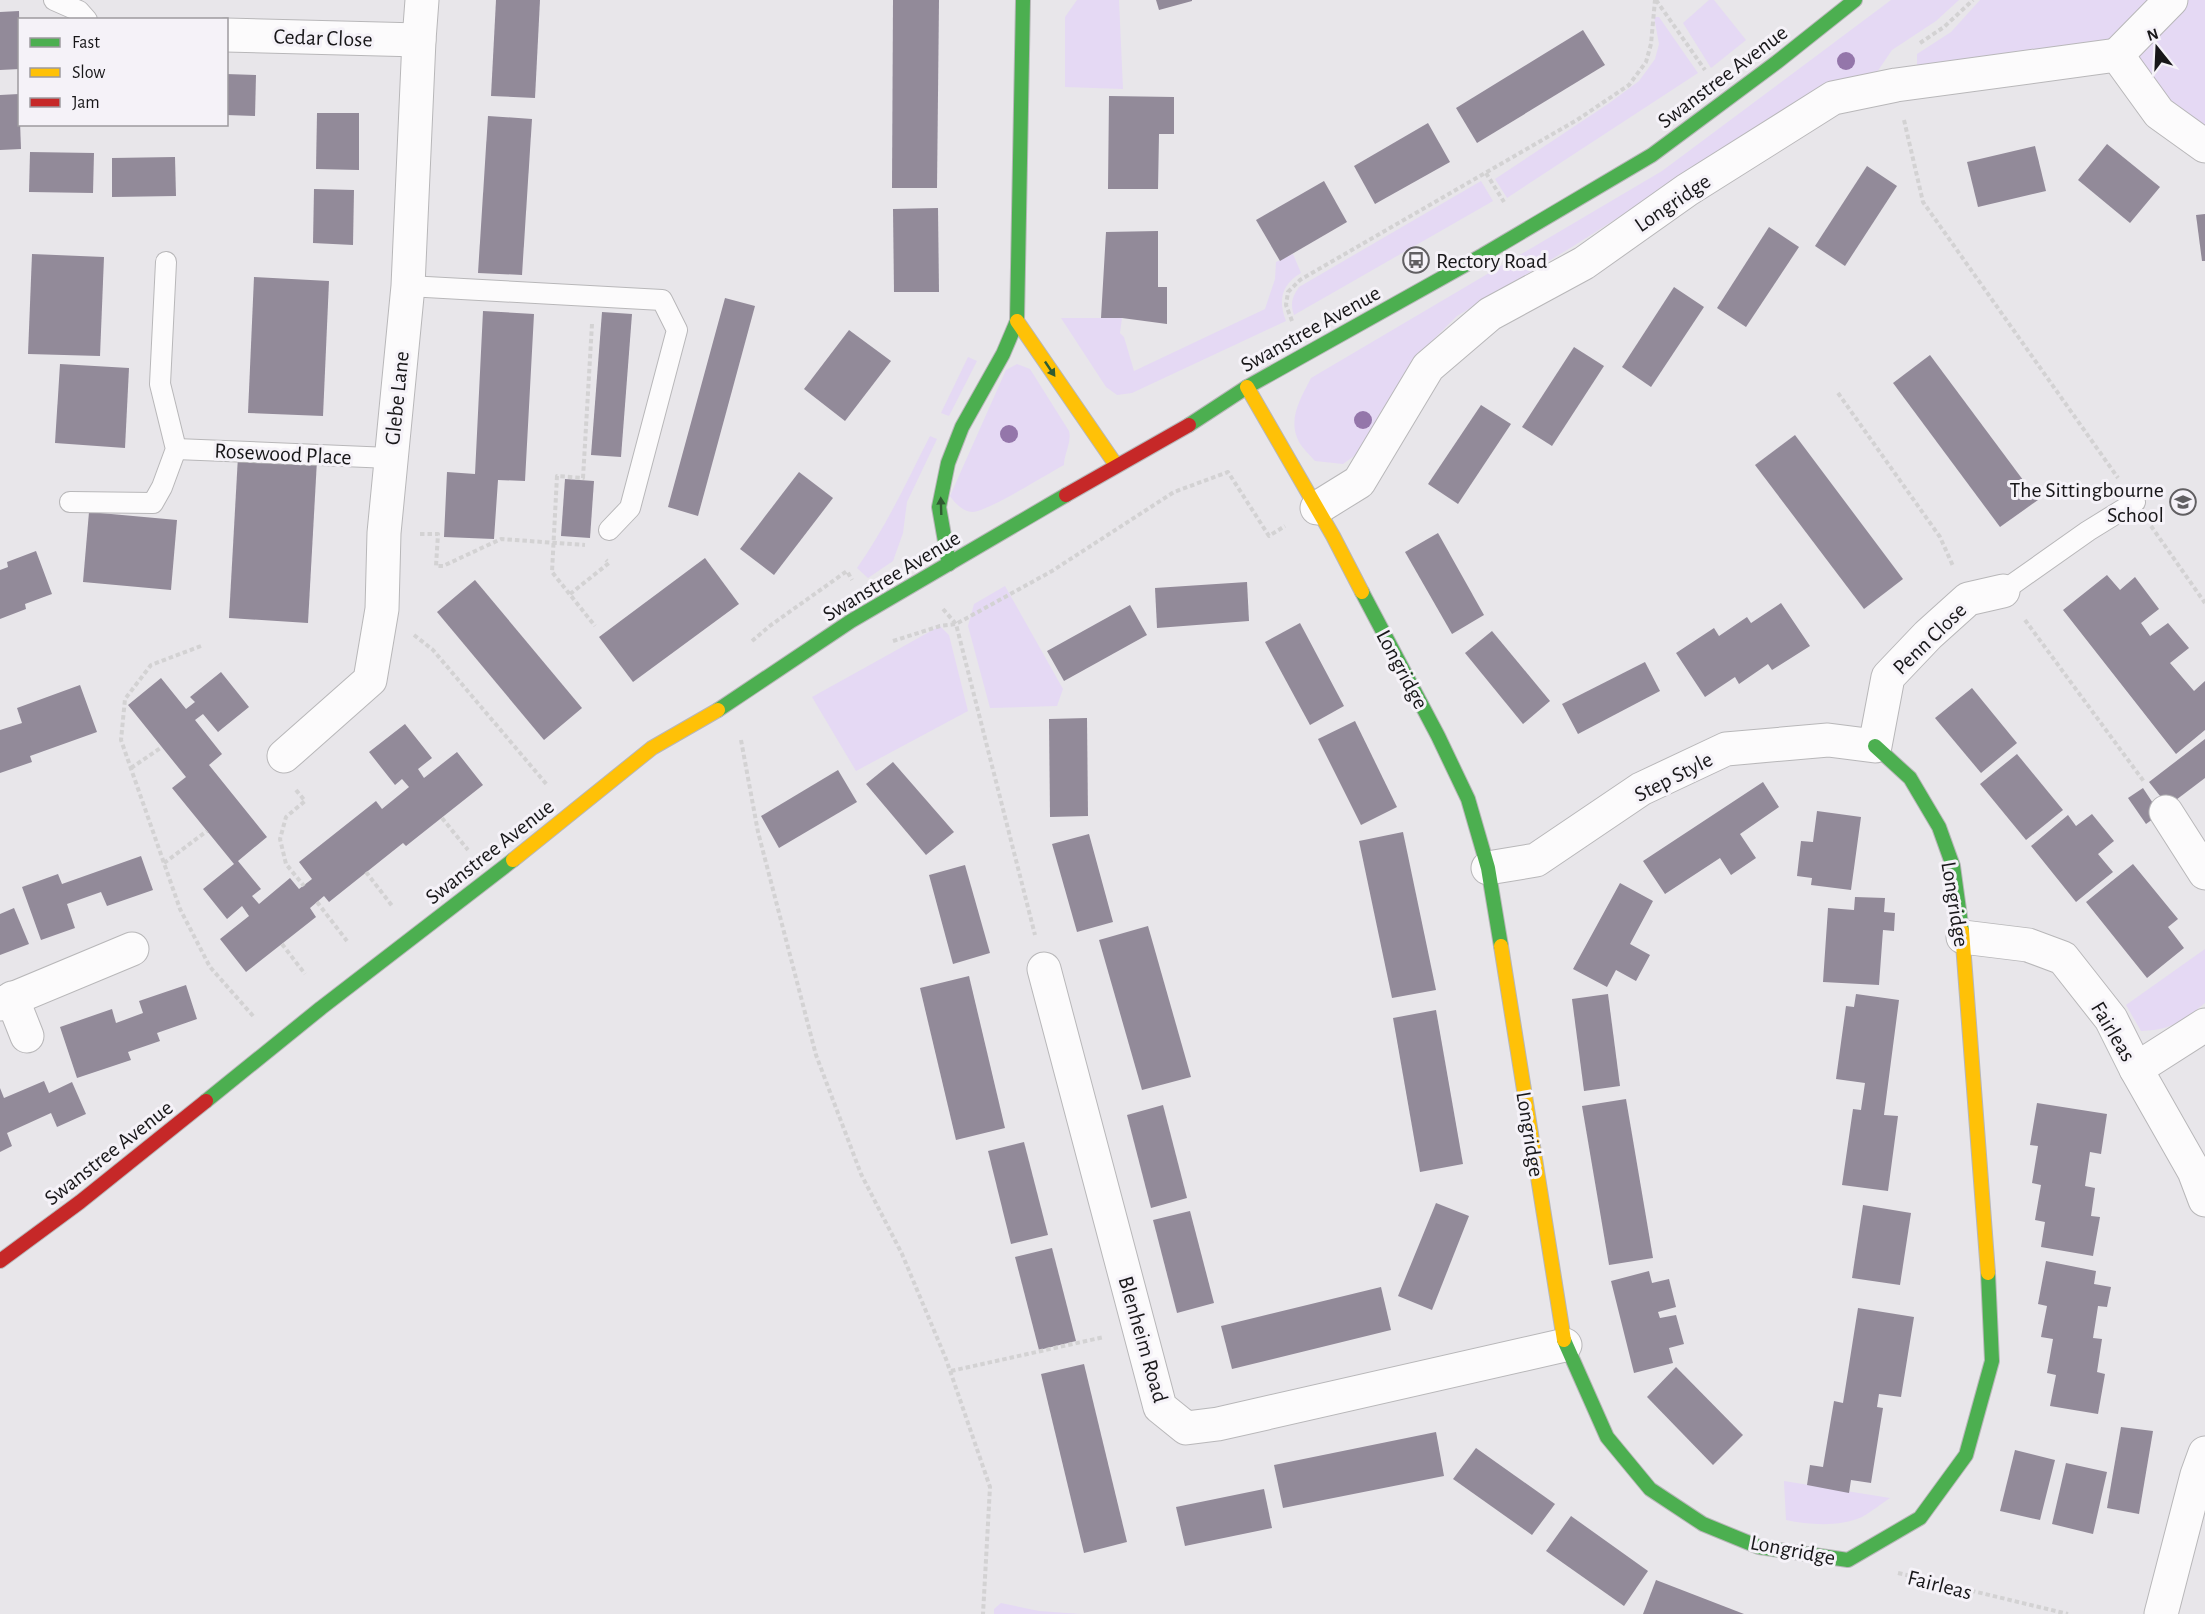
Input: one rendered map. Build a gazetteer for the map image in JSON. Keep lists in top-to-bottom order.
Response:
{
  "streets": {
    "street": [
      "Cedar Close",
      "Swanstree Avenue",
      "Longridge",
      "Glebe Lane",
      "Penn Close",
      "Step Style",
      "Fairleas",
      "Blenheim Road"
    ],
    "lane": ["Rosewood Place"]
  },
  "crossings": [
    ["Cedar Close", "Glebe Lane"],
    ["Swanstree Avenue", "Longridge"],
    ["Longridge", "Penn Close"],
    ["Longridge", "Step Style"],
    ["Longridge", "Fairleas"],
    ["Longridge", "Blenheim Road"],
    ["Glebe Lane", "Rosewood Place"],
    ["Penn Close", "Step Style"]
  ],
  "places": {
    "bus stop": ["Rectory Road"],
    "school or university": ["The Sittingbourne School"]
  },
  "legend": ["Fast", "Slow", "Jam"],
  "north": "top"
}
